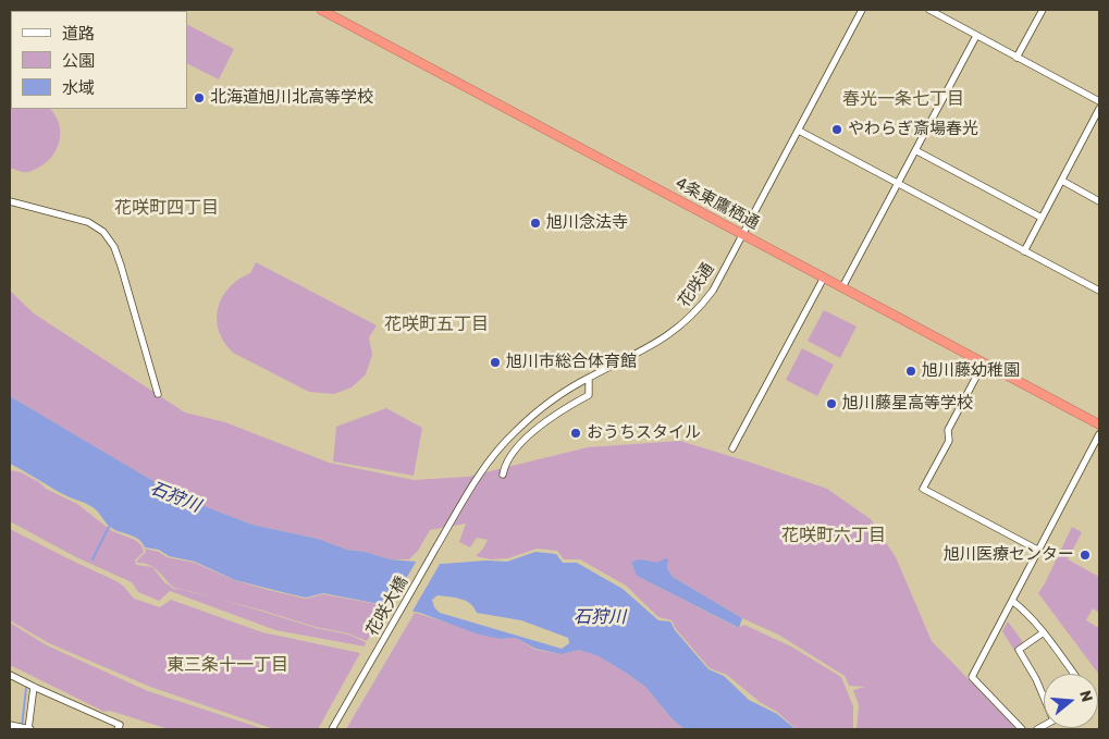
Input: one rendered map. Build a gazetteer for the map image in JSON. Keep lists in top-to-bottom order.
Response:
{
  "streets": {
    "highway": ["4条東鷹栖通"],
    "street": ["花咲通", "花咲大橋"]
  },
  "crossings": [
    ["4条東鷹栖通", "花咲通"],
    ["花咲通", "花咲大橋"]
  ],
  "districts": [
    "春光一条七丁目",
    "花咲町四丁目",
    "花咲町五丁目",
    "花咲町六丁目",
    "東三条十一丁目"
  ],
  "water": ["石狩川"],
  "places": [
    "北海道旭川北高等学校",
    "やわらぎ斎場春光",
    "旭川念法寺",
    "旭川市総合体育館",
    "旭川藤幼稚園",
    "旭川藤星高等学校",
    "おうちスタイル",
    "旭川医療センター"
  ],
  "legend": ["道路", "公園", "水域"],
  "north": "right"
}
